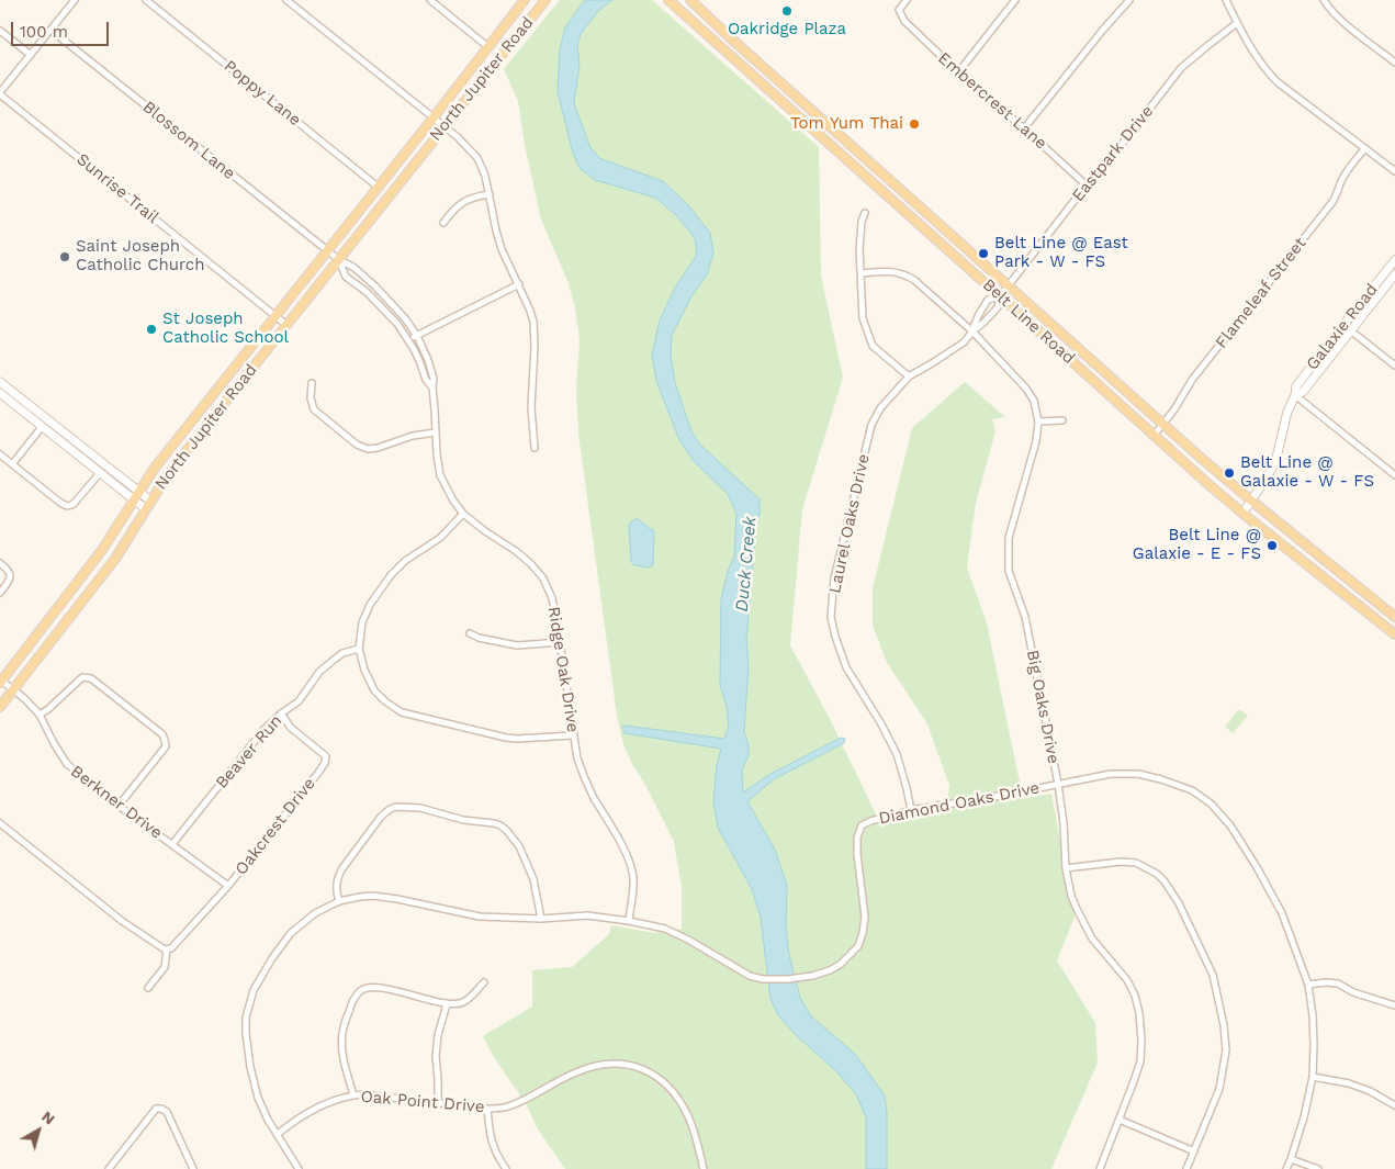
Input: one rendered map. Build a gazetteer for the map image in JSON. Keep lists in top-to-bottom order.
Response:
{
  "streets": {
    "main road": ["North Jupiter Road", "Belt Line Road"],
    "street": [
      "Poppy Lane",
      "Embercrest Lane",
      "Blossom Lane",
      "Eastpark Drive",
      "Sunrise Trail",
      "Flameleaf Street",
      "Galaxie Road",
      "Laurel Oaks Drive",
      "Ridge Oak Drive",
      "Big Oaks Drive",
      "Beaver Run",
      "Berkner Drive",
      "Diamond Oaks Drive",
      "Oakcrest Drive",
      "Oak Point Drive"
    ]
  },
  "crossings": [
    ["North Jupiter Road", "Poppy Lane"],
    ["North Jupiter Road", "Blossom Lane"],
    ["North Jupiter Road", "Sunrise Trail"],
    ["North Jupiter Road", "Ridge Oak Drive"],
    ["North Jupiter Road", "Berkner Drive"],
    ["Embercrest Lane", "Eastpark Drive"],
    ["Blossom Lane", "Ridge Oak Drive"],
    ["Eastpark Drive", "Belt Line Road"],
    ["Eastpark Drive", "Laurel Oaks Drive"],
    ["Flameleaf Street", "Belt Line Road"],
    ["Belt Line Road", "Galaxie Road"],
    ["Belt Line Road", "Laurel Oaks Drive"],
    ["Laurel Oaks Drive", "Big Oaks Drive"],
    ["Laurel Oaks Drive", "Diamond Oaks Drive"],
    ["Ridge Oak Drive", "Diamond Oaks Drive"],
    ["Big Oaks Drive", "Diamond Oaks Drive"],
    ["Beaver Run", "Berkner Drive"],
    ["Beaver Run", "Oakcrest Drive"],
    ["Berkner Drive", "Oakcrest Drive"],
    ["Diamond Oaks Drive", "Oak Point Drive"]
  ],
  "water": ["Duck Creek"],
  "places": [
    "Oakridge Plaza",
    "Tom Yum Thai",
    "Belt Line @ East Park - W - FS",
    "Saint Joseph Catholic Church",
    "St Joseph Catholic School",
    "Belt Line @ Galaxie - W - FS",
    "Belt Line @ Galaxie - E - FS"
  ],
  "scale_bar": "100 m",
  "north": "top right"
}
